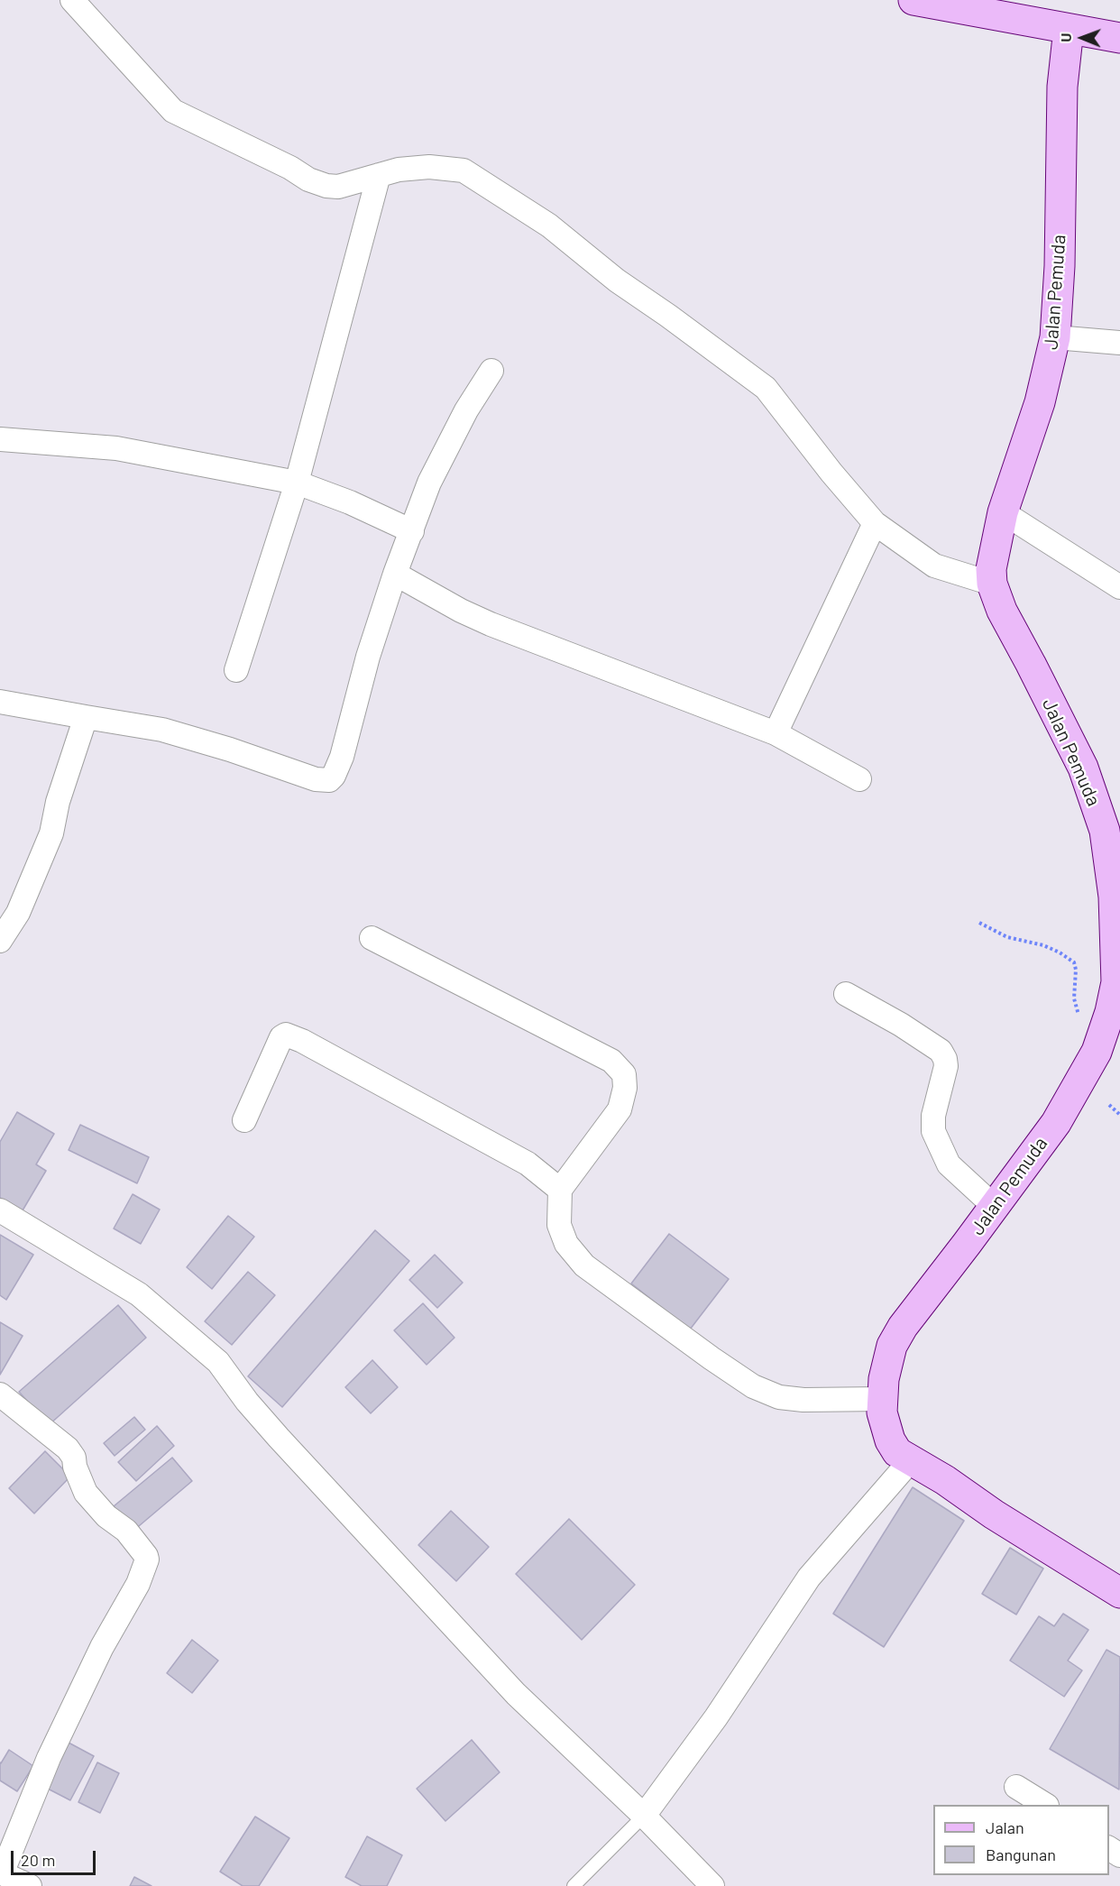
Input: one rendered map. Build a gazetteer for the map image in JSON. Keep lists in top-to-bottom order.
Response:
{
  "streets": {
    "street": ["Jalan Pemuda"]
  },
  "legend": ["Jalan", "Bangunan"],
  "scale_bar": "20 m",
  "north": "left"
}
